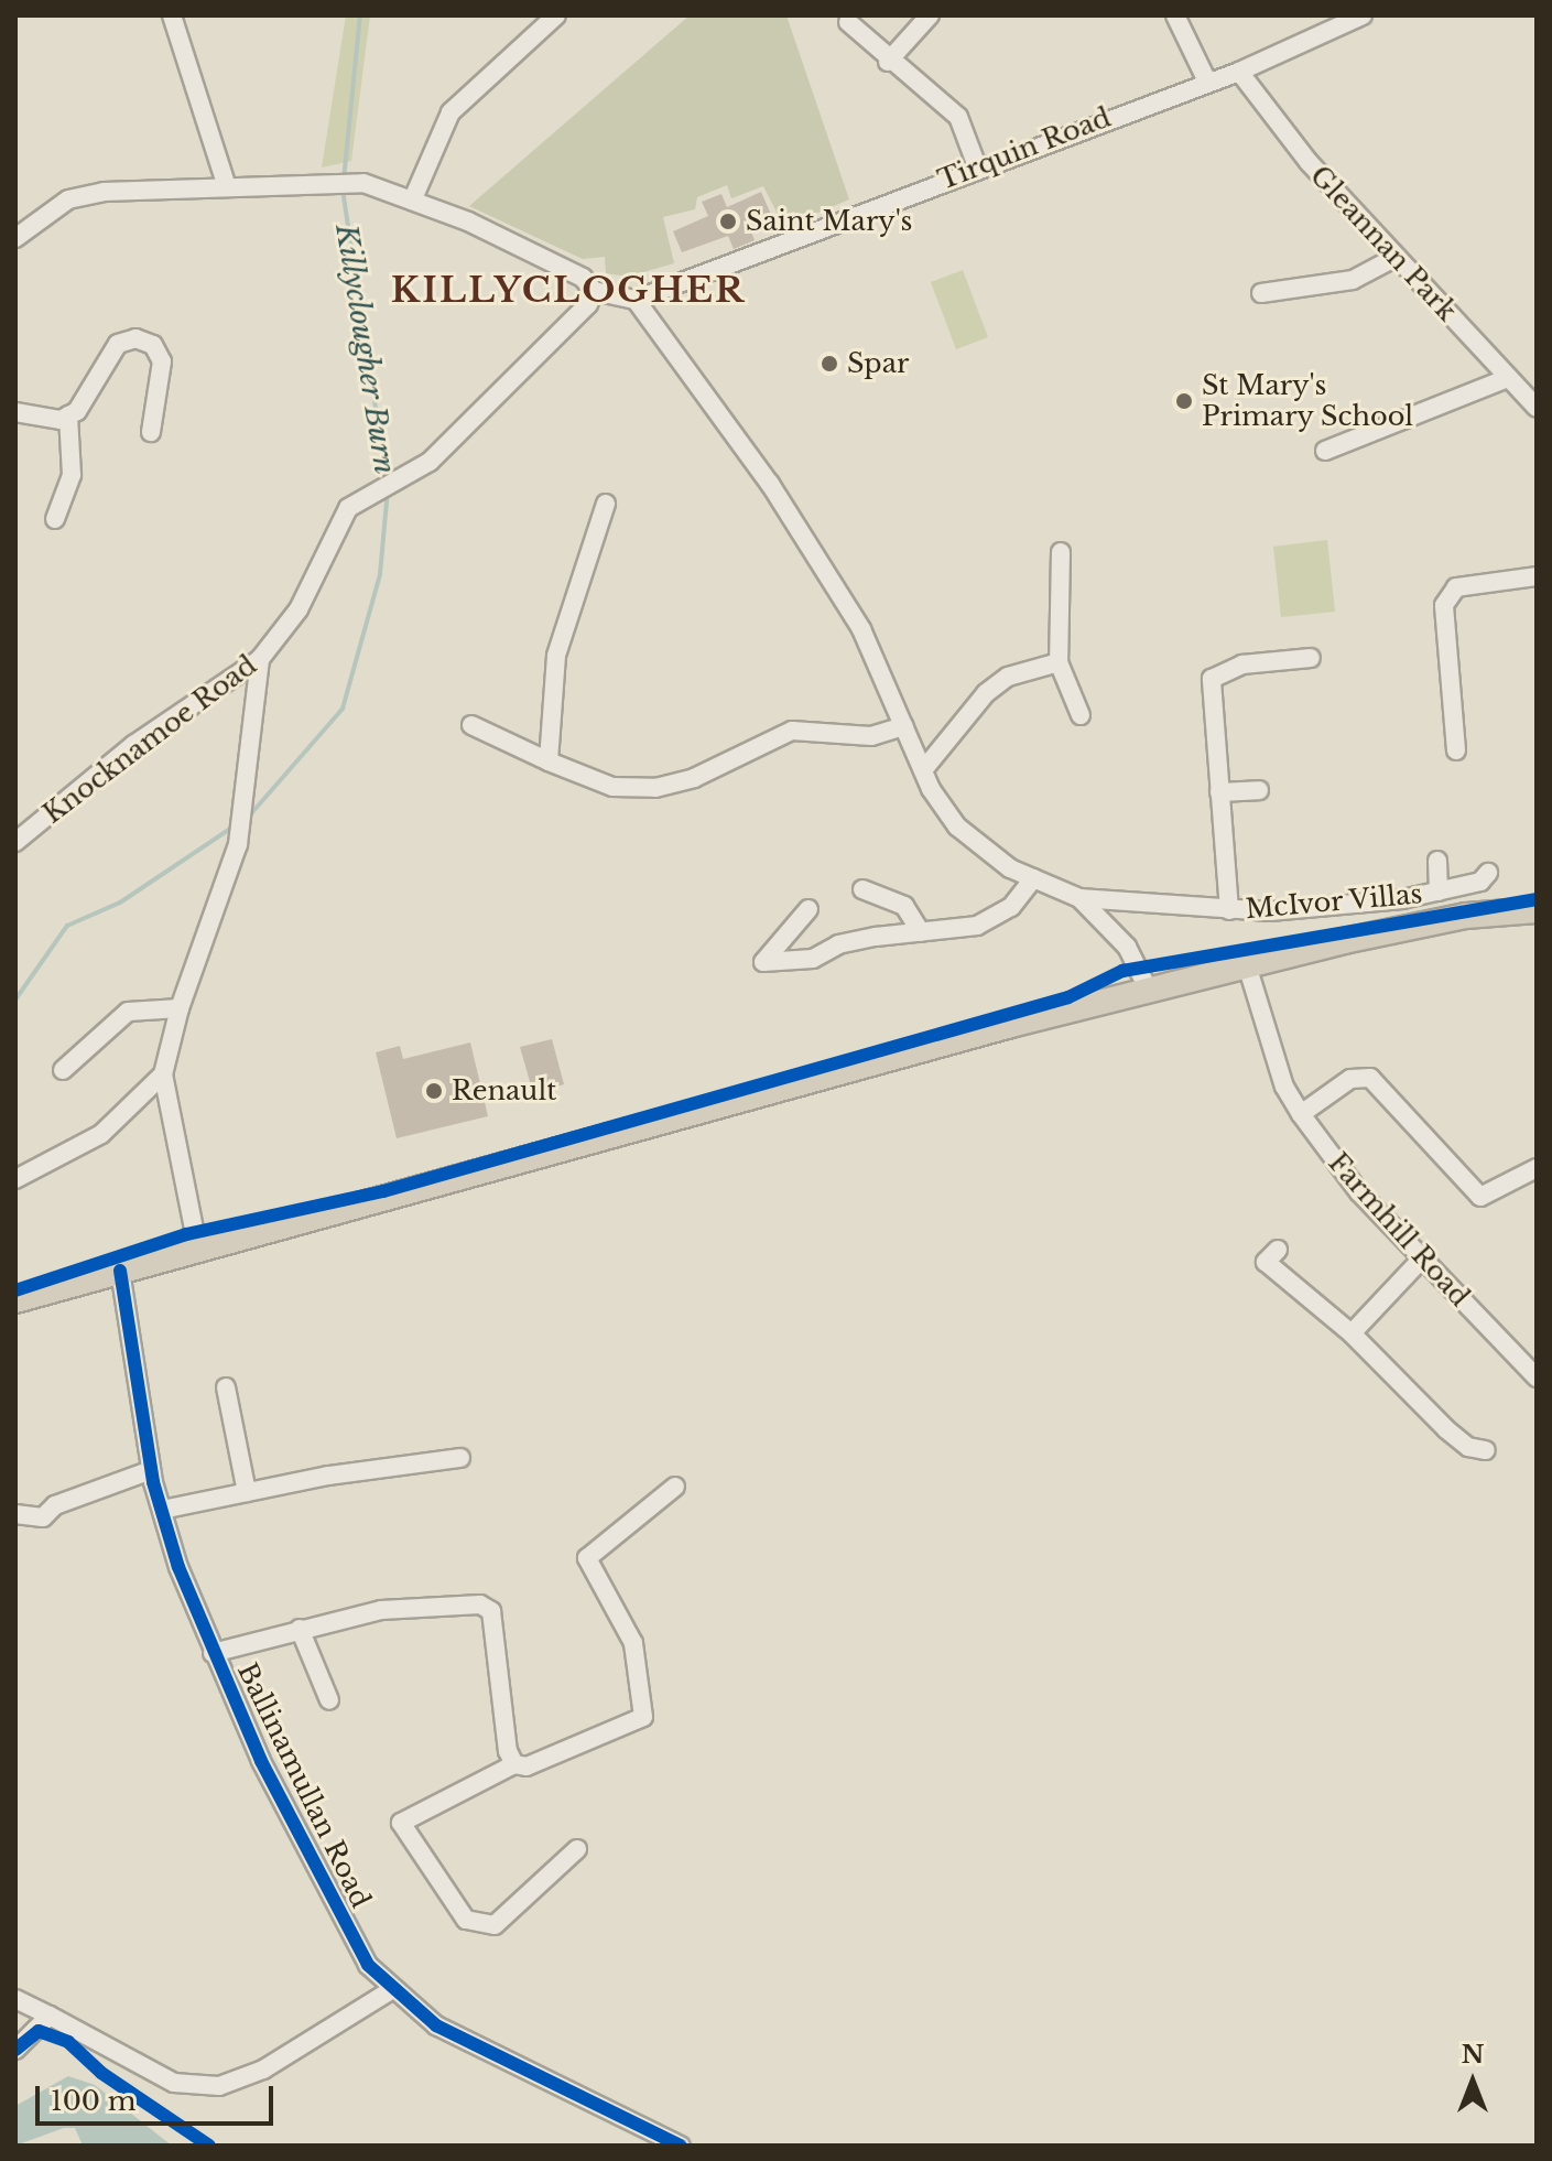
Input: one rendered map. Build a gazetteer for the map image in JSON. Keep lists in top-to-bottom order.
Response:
{
  "streets": {
    "street": [
      "Tirquin Road",
      "Gleannan Park",
      "Knocknamoe Road",
      "McIvor Villas",
      "Farmhill Road",
      "Ballinamullan Road"
    ]
  },
  "crossings": [
    ["Tirquin Road", "Gleannan Park"]
  ],
  "districts": ["KILLYCLOGHER"],
  "water": ["Killyclougher Burn"],
  "places": [
    "Saint Mary's",
    "Spar",
    "St Mary's Primary School",
    "Renault"
  ],
  "scale_bar": "100 m",
  "north": "top"
}
